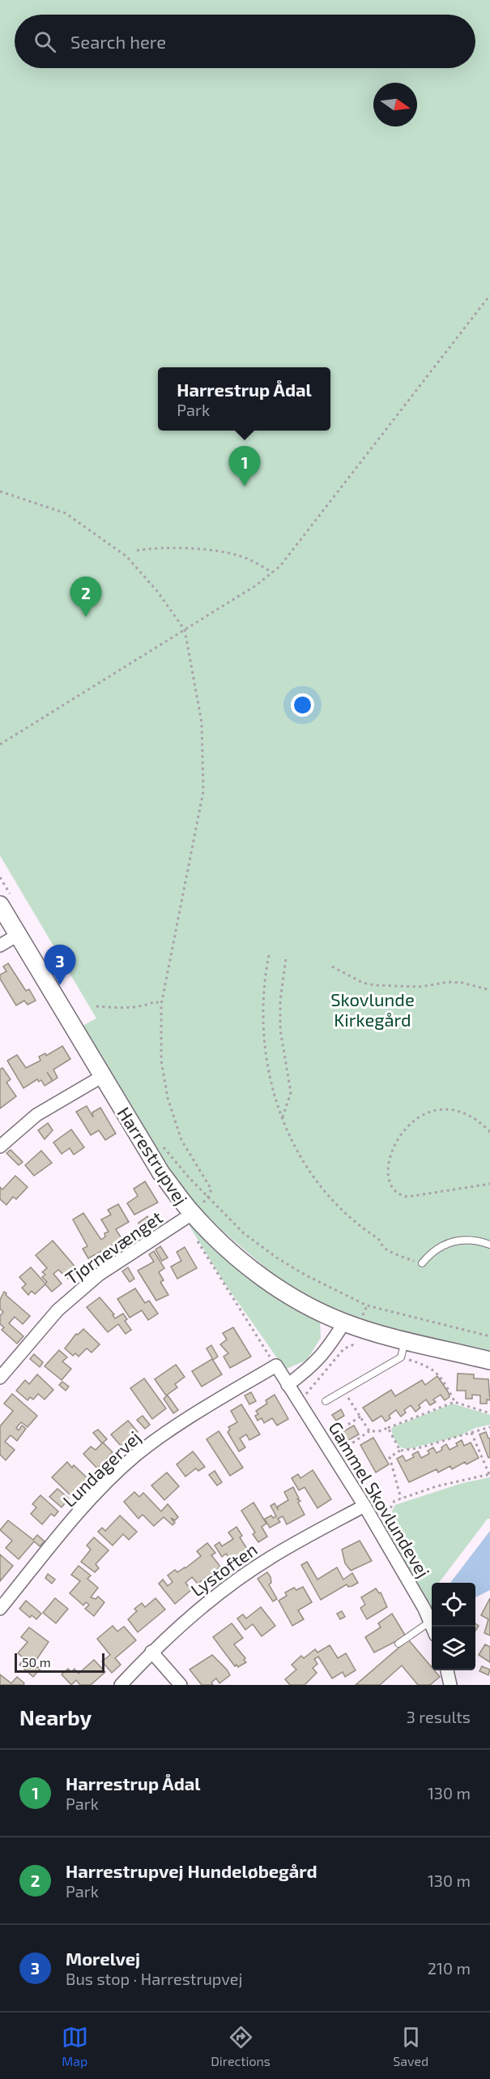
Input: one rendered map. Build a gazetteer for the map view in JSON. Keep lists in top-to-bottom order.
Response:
{
  "streets": {
    "street": [
      "Harrestrupvej",
      "Tjørnevænget",
      "Lundagervej",
      "Gammel Skovlundevej",
      "Lystoften"
    ]
  },
  "crossings": [
    ["Harrestrupvej", "Tjørnevænget"],
    ["Lundagervej", "Gammel Skovlundevej"],
    ["Gammel Skovlundevej", "Lystoften"]
  ],
  "parks": ["Skovlunde Kirkegård"],
  "scale_bar": "50 m",
  "north": "right",
  "page": {
    "search": "Search here",
    "popup": ["Harrestrup Ådal", "Park"],
    "pins": ["1", "2", "3"],
    "scale": "50 m",
    "heading": ["Nearby", "3 results"],
    "list": [
      {
        "mark": "1",
        "name": "Harrestrup Ådal",
        "note": "Park",
        "value": "130 m"
      },
      {
        "mark": "2",
        "name": "Harrestrupvej Hundeløbegård",
        "note": "Park",
        "value": "130 m"
      },
      {
        "mark": "3",
        "name": "Morelvej",
        "note": "Bus stop · Harrestrupvej",
        "value": "210 m"
      }
    ],
    "nav": ["Map", "Directions", "Saved"]
  }
}
